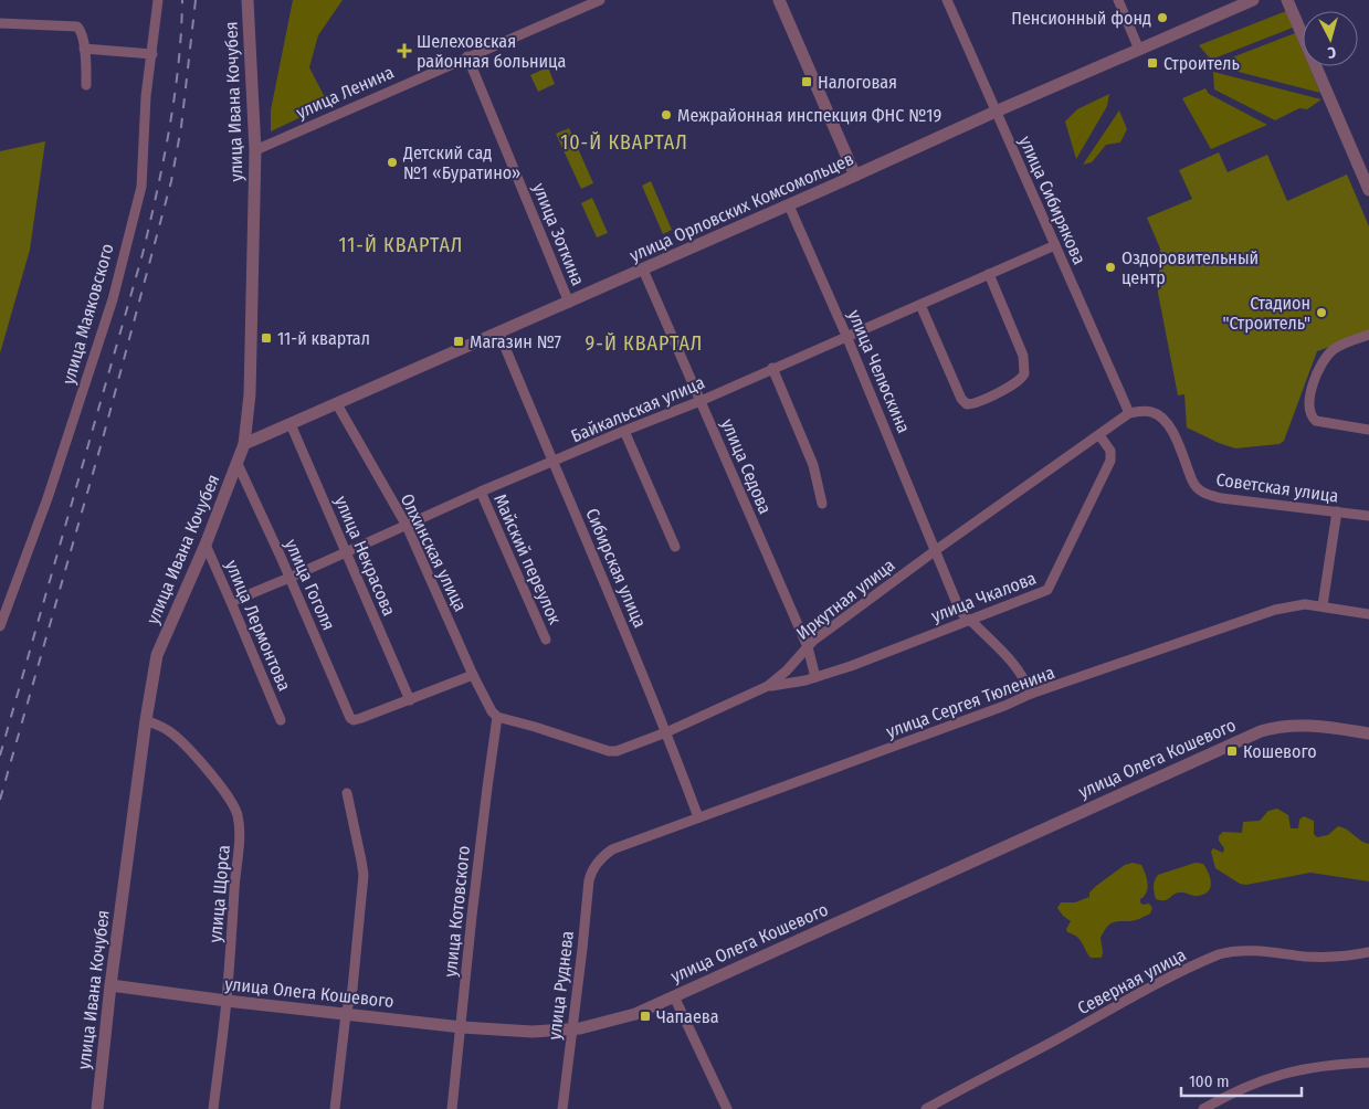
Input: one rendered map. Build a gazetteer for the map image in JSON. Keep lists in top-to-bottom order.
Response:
{
  "streets": {
    "street": [
      "улица Ленина",
      "улица Ивана Кочубея",
      "улица Сибирякова",
      "улица Орловских Комсомольцев",
      "улица Зоткина",
      "улица Маяковского",
      "улица Челюскина",
      "Байкальская улица",
      "улица Седова",
      "Советская улица",
      "Олхинская улица",
      "улица Некрасова",
      "Майский переулок",
      "Сибирская улица",
      "улица Гоголя",
      "улица Чкалова",
      "Иркутная улица",
      "улица Лермонтова",
      "улица Сергея Тюленина",
      "улица Олега Кошевого",
      "улица Щорса",
      "улица Котовского",
      "Северная улица",
      "улица Руднева"
    ]
  },
  "crossings": [
    ["улица Ленина", "улица Ивана Кочубея"],
    ["улица Ленина", "улица Зоткина"],
    ["улица Ивана Кочубея", "улица Орловских Комсомольцев"],
    ["улица Ивана Кочубея", "улица Гоголя"],
    ["улица Ивана Кочубея", "улица Лермонтова"],
    ["улица Ивана Кочубея", "улица Олега Кошевого"],
    ["улица Ивана Кочубея", "улица Щорса"],
    ["улица Сибирякова", "улица Орловских Комсомольцев"],
    ["улица Сибирякова", "Байкальская улица"],
    ["улица Сибирякова", "Советская улица"],
    ["улица Сибирякова", "Иркутная улица"],
    ["улица Орловских Комсомольцев", "улица Зоткина"],
    ["улица Орловских Комсомольцев", "улица Челюскина"],
    ["улица Орловских Комсомольцев", "улица Седова"],
    ["улица Орловских Комсомольцев", "Олхинская улица"],
    ["улица Орловских Комсомольцев", "улица Некрасова"],
    ["улица Орловских Комсомольцев", "Сибирская улица"],
    ["улица Челюскина", "Байкальская улица"],
    ["улица Челюскина", "улица Чкалова"],
    ["улица Челюскина", "Иркутная улица"],
    ["улица Челюскина", "улица Сергея Тюленина"],
    ["Байкальская улица", "улица Седова"],
    ["Байкальская улица", "Олхинская улица"],
    ["Байкальская улица", "улица Некрасова"],
    ["Байкальская улица", "Майский переулок"],
    ["Байкальская улица", "Сибирская улица"],
    ["Байкальская улица", "улица Гоголя"],
    ["Байкальская улица", "улица Лермонтова"],
    ["улица Седова", "улица Чкалова"],
    ["улица Седова", "Иркутная улица"],
    ["Советская улица", "Иркутная улица"],
    ["Олхинская улица", "Иркутная улица"],
    ["Олхинская улица", "улица Котовского"],
    ["улица Некрасова", "улица Гоголя"],
    ["Сибирская улица", "Иркутная улица"],
    ["Сибирская улица", "улица Сергея Тюленина"],
    ["улица Чкалова", "Иркутная улица"],
    ["Иркутная улица", "улица Котовского"],
    ["улица Сергея Тюленина", "улица Руднева"],
    ["улица Олега Кошевого", "улица Щорса"],
    ["улица Олега Кошевого", "улица Котовского"],
    ["улица Олега Кошевого", "улица Руднева"]
  ],
  "districts": ["10-Й КВАРТАЛ", "11-Й КВАРТАЛ", "9-Й КВАРТАЛ"],
  "places": {
    "other": [
      "Пенсионный фонд",
      "Межрайонная инспекция ФНС №19",
      "Детский сад №1 «Буратино»",
      "Оздоровительный центр",
      "Стадион \"Строитель\""
    ],
    "health": ["Шелеховская районная больница"],
    "transit": [
      "Строитель",
      "Налоговая",
      "11-й квартал",
      "Магазин №7",
      "Кошевого",
      "Чапаева"
    ]
  },
  "scale_bar": "100 m",
  "north": "bottom"
}
